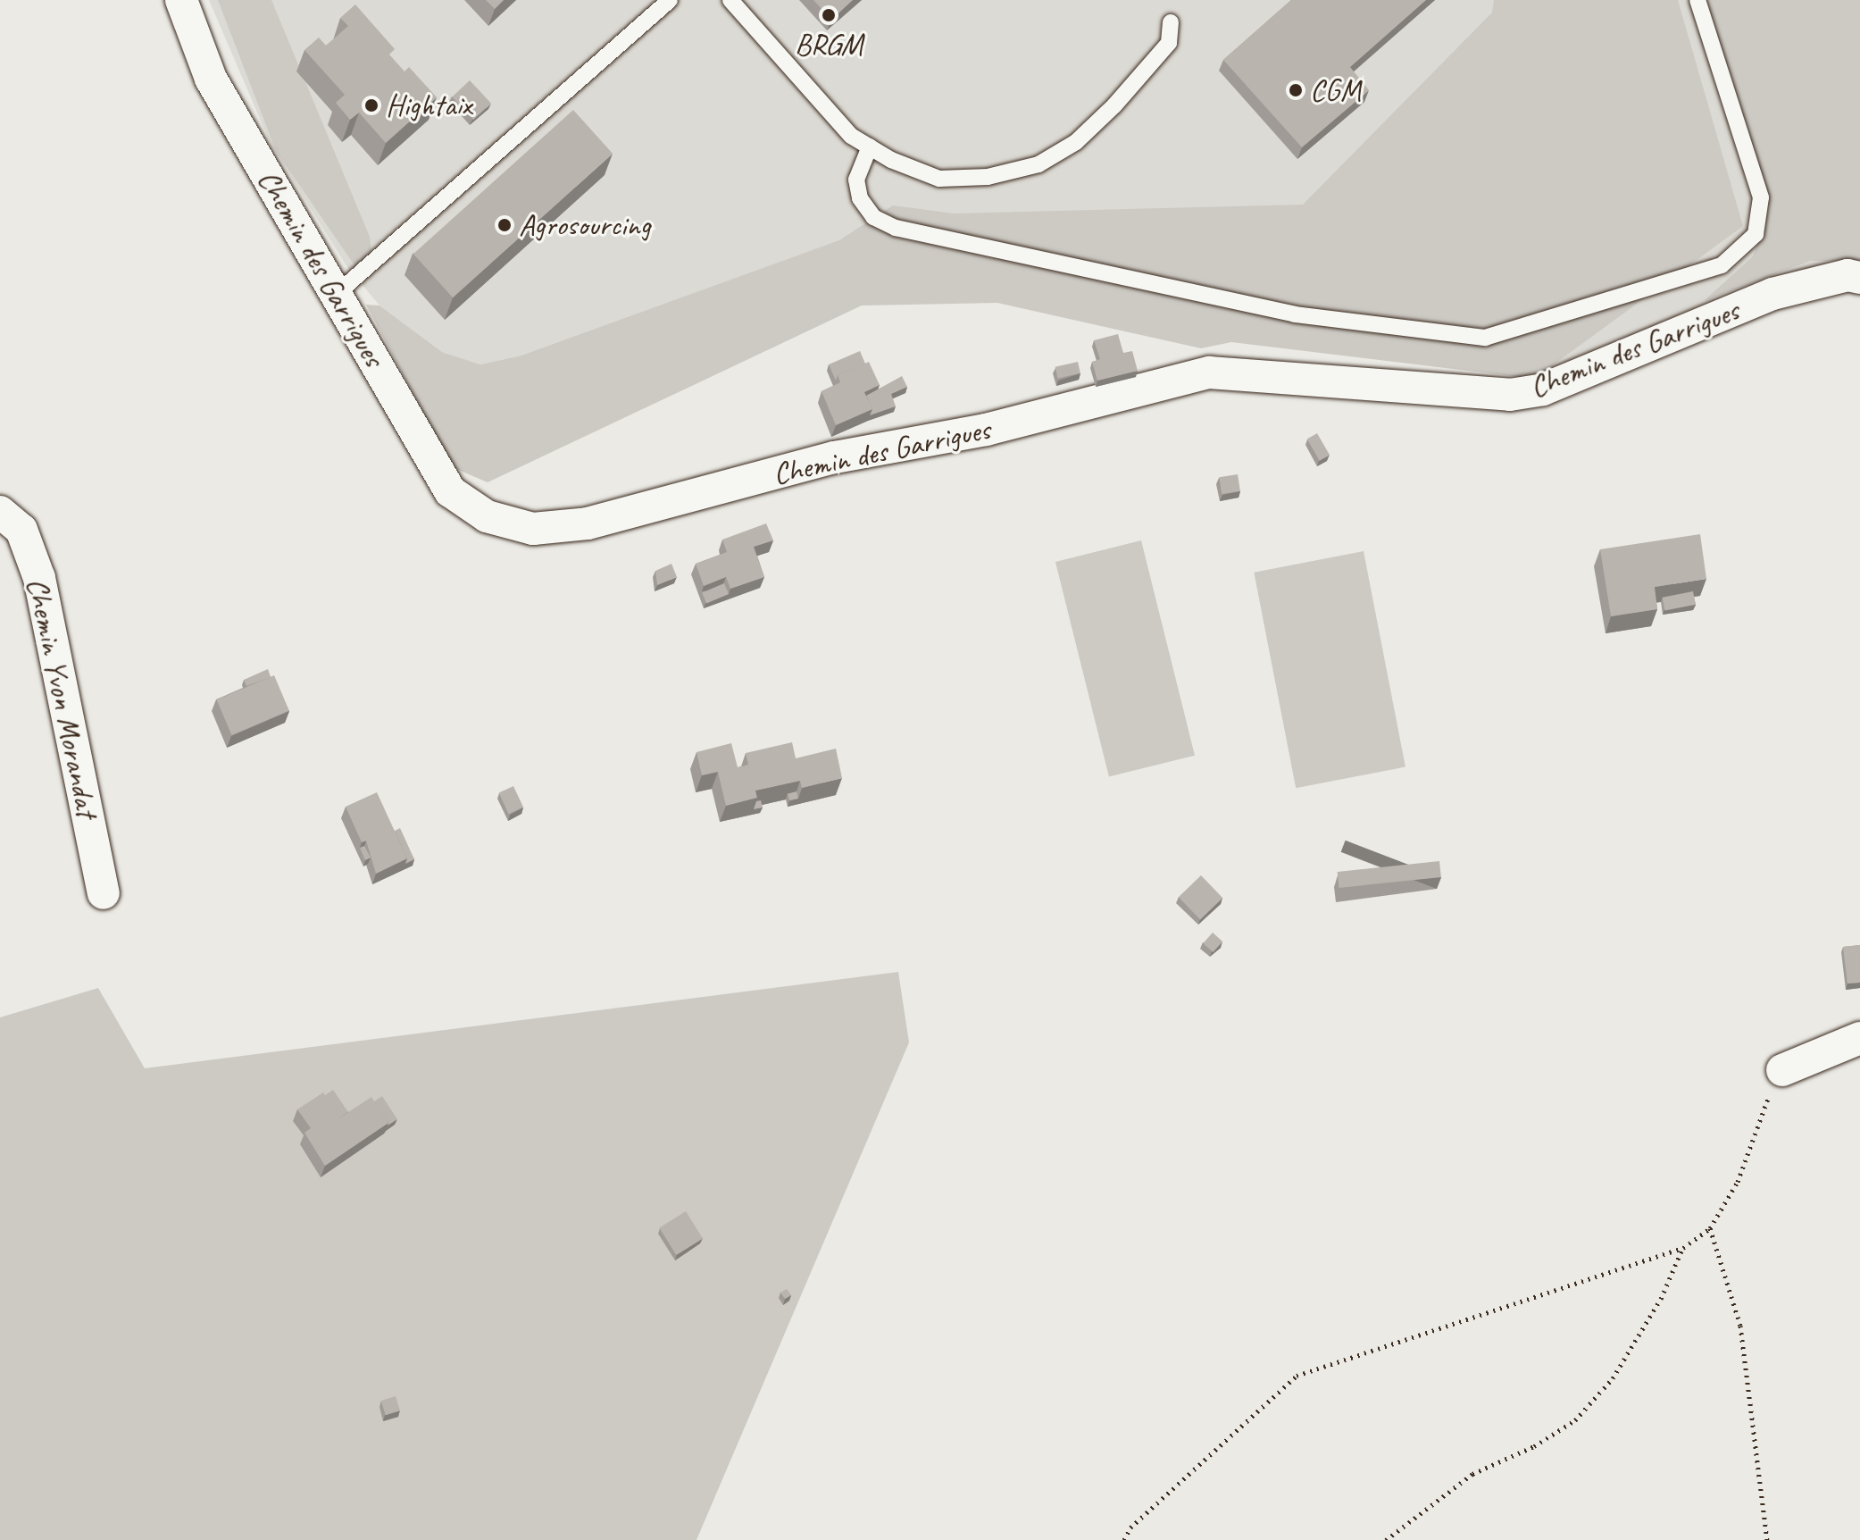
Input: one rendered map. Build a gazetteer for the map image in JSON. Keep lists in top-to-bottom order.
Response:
{
  "streets": {
    "street": ["Chemin des Garrigues", "Chemin Yvon Morandat"]
  },
  "places": [
    "BRGM",
    "CGM",
    "Hightaix",
    "Agrosourcing"
  ]
}
